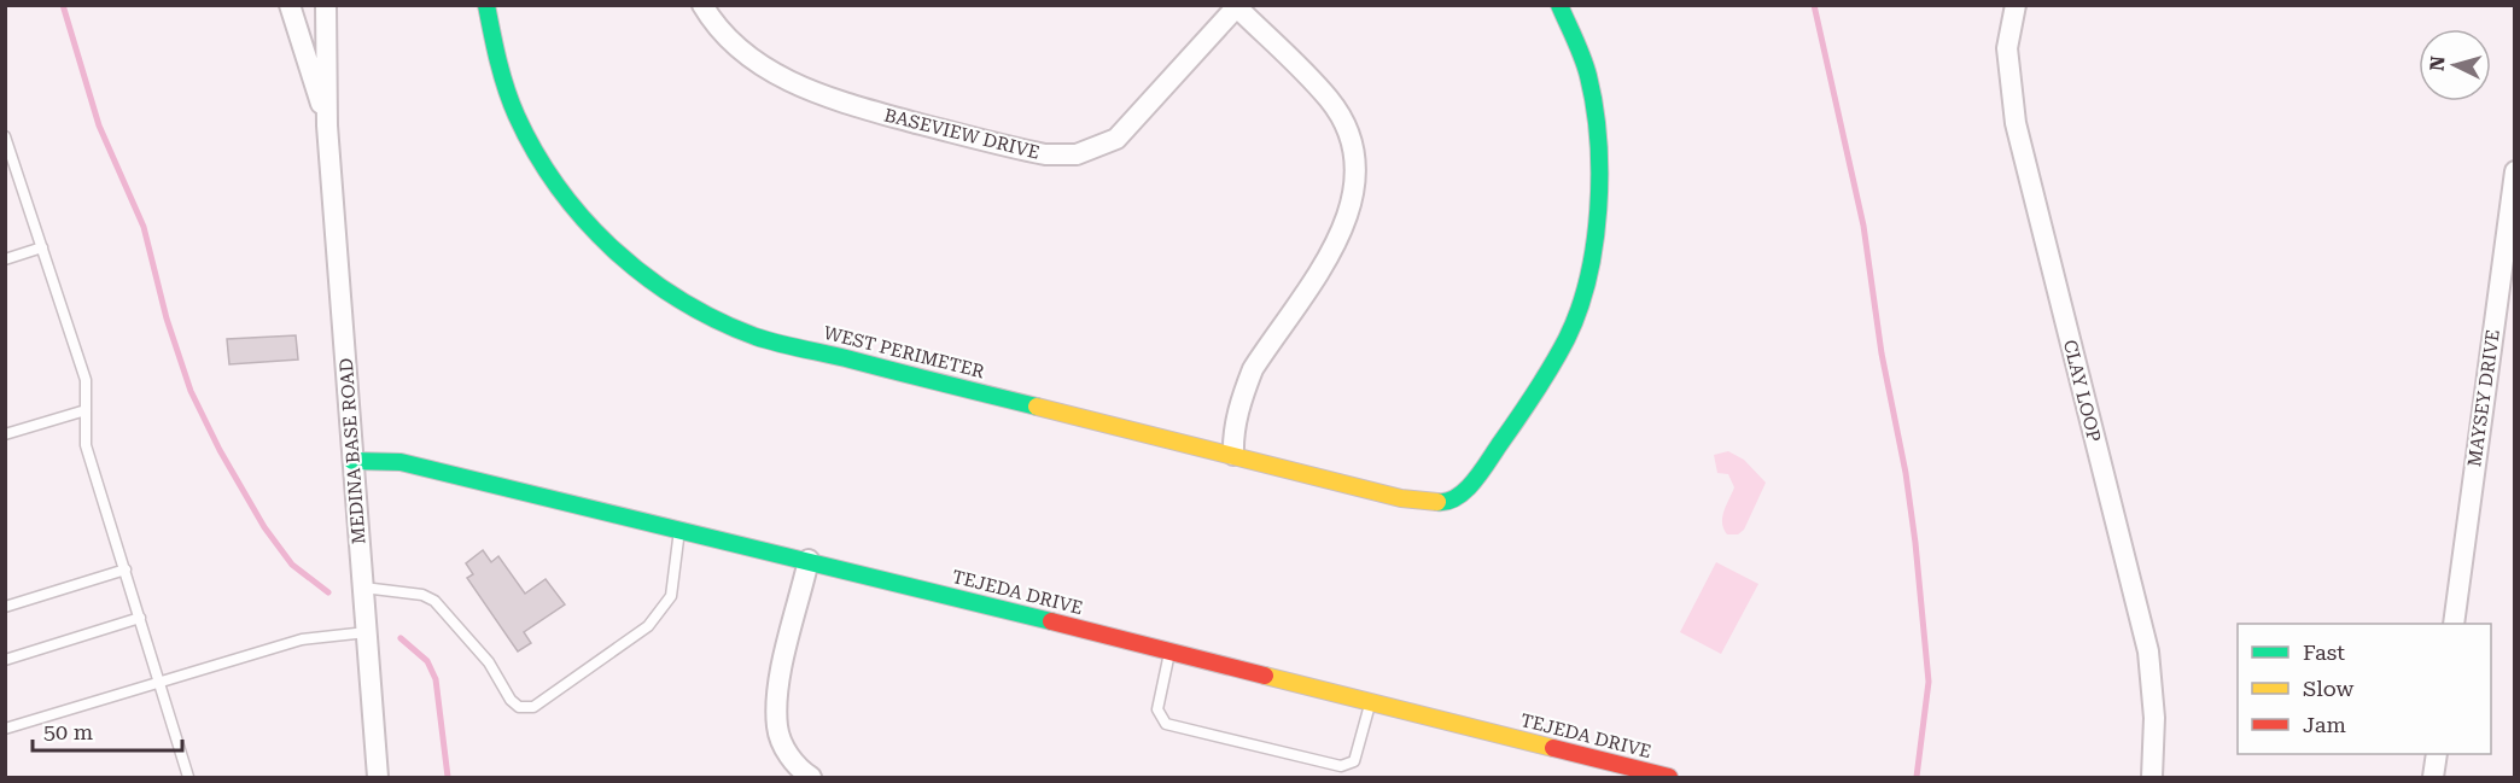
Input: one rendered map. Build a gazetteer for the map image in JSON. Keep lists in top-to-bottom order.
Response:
{
  "streets": {
    "street": [
      "BASEVIEW DRIVE",
      "WEST PERIMETER",
      "CLAY LOOP",
      "MAYSEY DRIVE",
      "MEDINA BASE ROAD",
      "TEJEDA DRIVE"
    ]
  },
  "crossings": [
    ["MEDINA BASE ROAD", "TEJEDA DRIVE"]
  ],
  "legend": ["Fast", "Slow", "Jam"],
  "scale_bar": "50 m",
  "north": "left"
}
